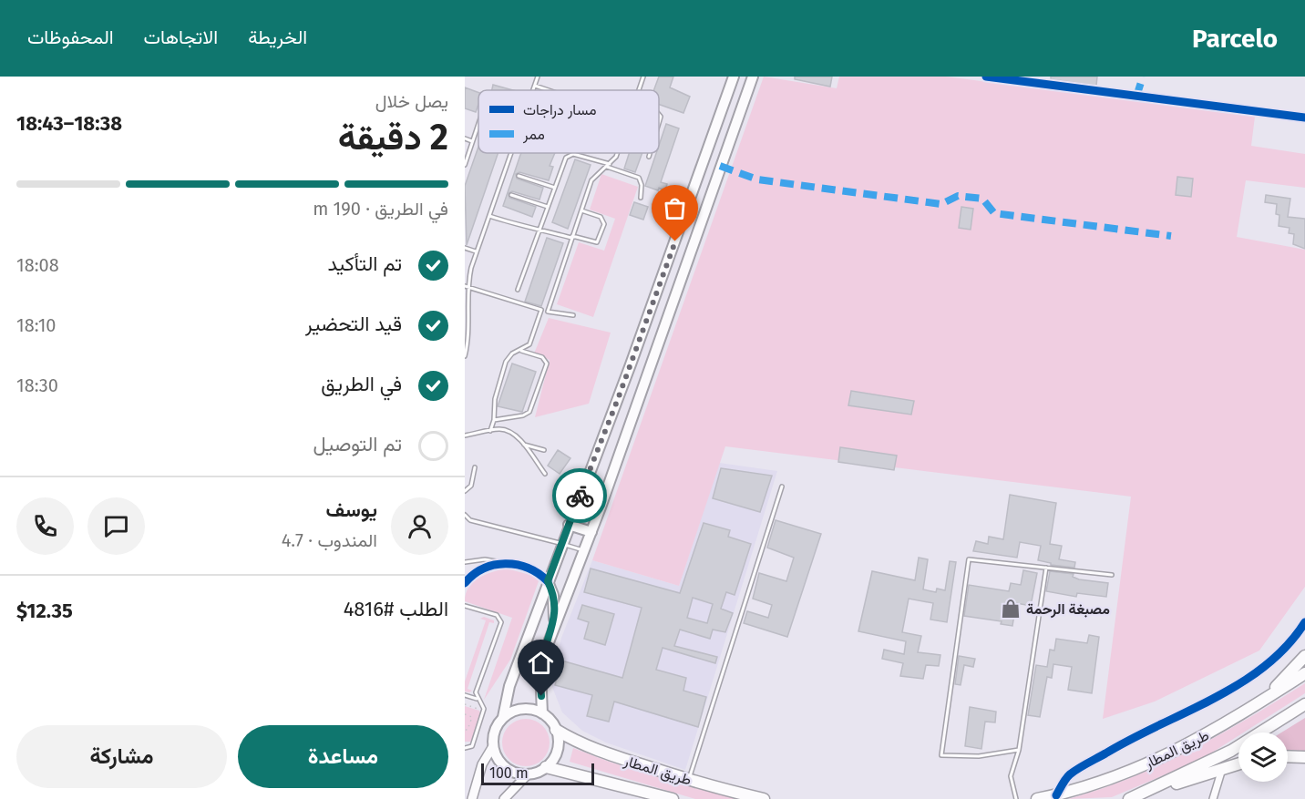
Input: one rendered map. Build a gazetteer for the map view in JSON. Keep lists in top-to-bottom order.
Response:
{
  "streets": {
    "highway": ["طريق المطار"]
  },
  "places": {
    "shop": ["مصبغة الرحمة"]
  },
  "legend": ["مسار دراجات", "ممر"],
  "scale_bar": "100 m",
  "page": {
    "header": "Parcelo",
    "nav": ["الخريطة", "الاتجاهات", "المحفوظات"],
    "heading": ["2 دقيقة", "يصل خلال", "18:38–18:43"],
    "panel": [
      "يوسف",
      "المندوب · 4.7",
      "الطلب #4816",
      "$12.35"
    ],
    "bar": "في الطريق · 190 m",
    "list": [
      ["تم التأكيد", "18:08"],
      ["قيد التحضير", "18:10"],
      ["في الطريق", "18:30"],
      "تم التوصيل"
    ],
    "buttons": ["مساعدة", "مشاركة"],
    "scale": "100 m"
  }
}
